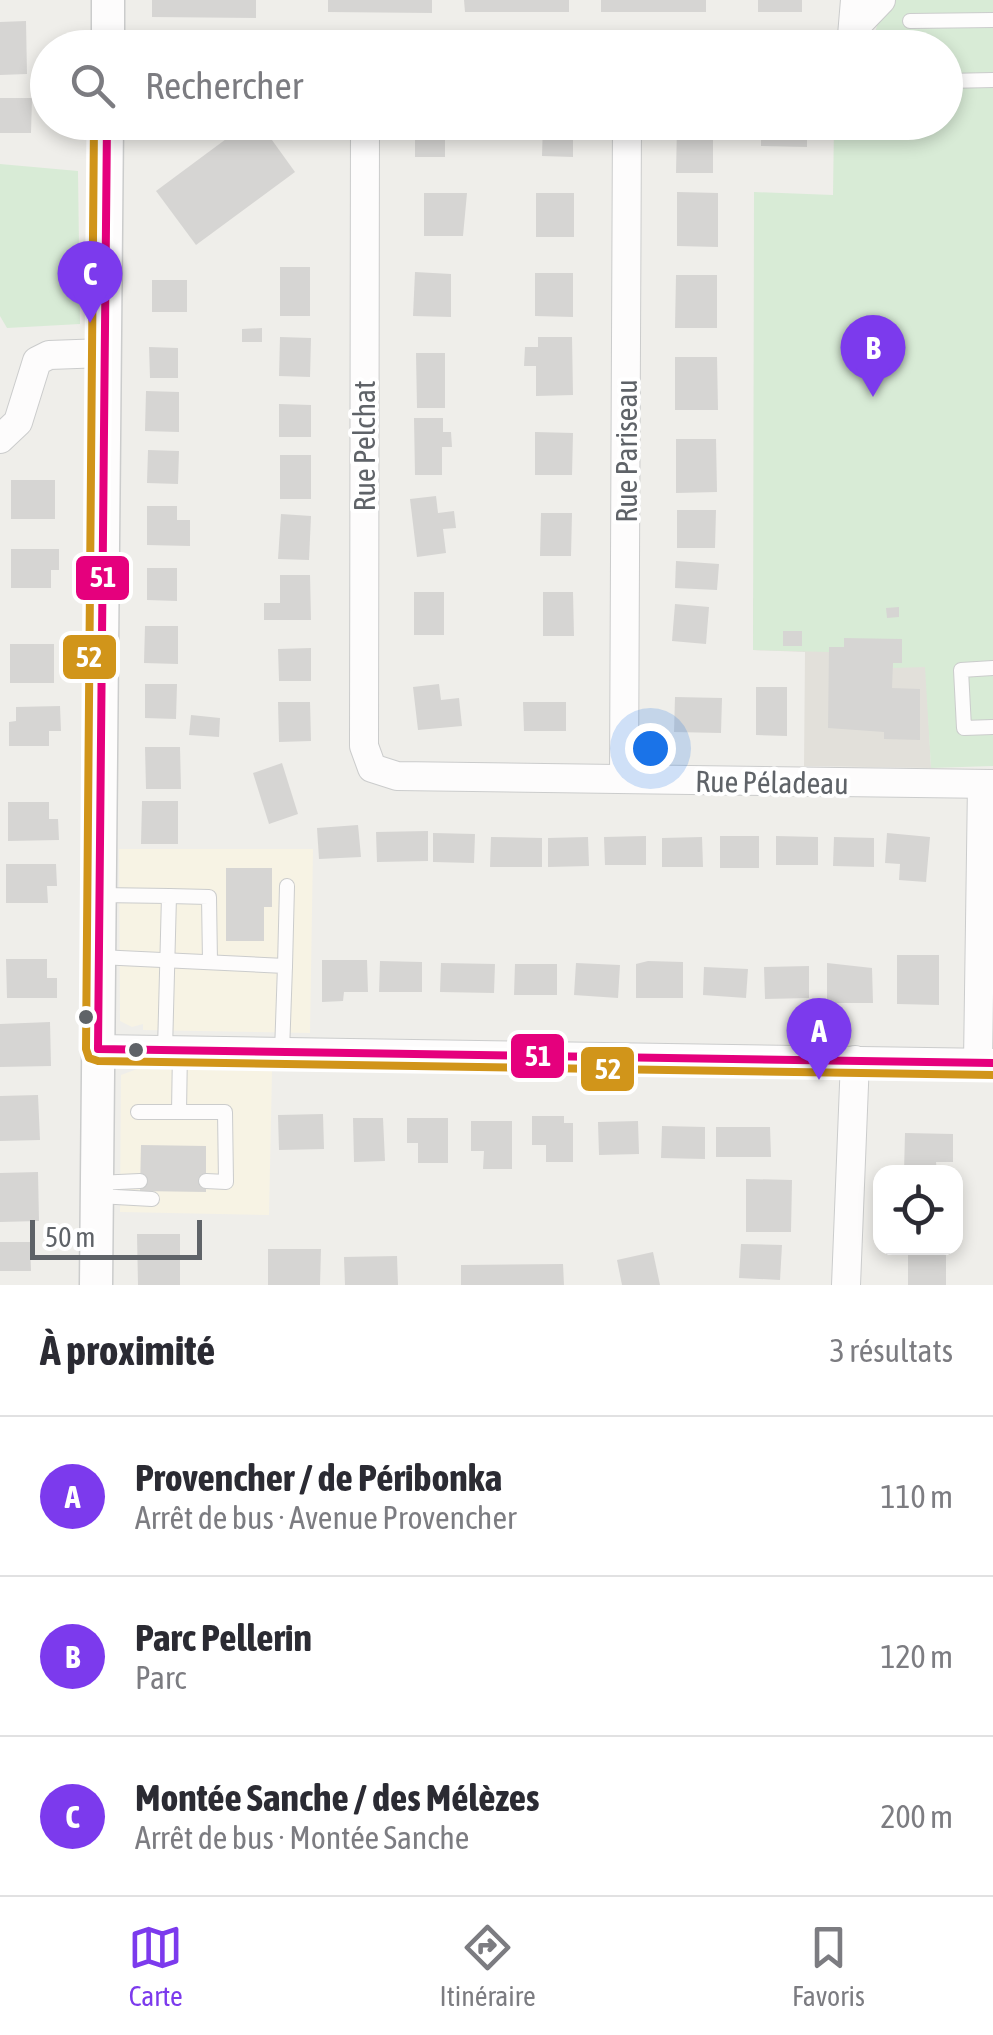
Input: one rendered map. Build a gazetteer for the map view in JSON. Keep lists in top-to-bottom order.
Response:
{
  "streets": {
    "street": ["Rue Pelchat", "Rue Pariseau", "Rue Péladeau"]
  },
  "crossings": [
    ["Rue Pelchat", "Rue Péladeau"],
    ["Rue Pariseau", "Rue Péladeau"]
  ],
  "lines": ["transit line 51", "transit line 52"],
  "scale_bar": "50 m",
  "page": {
    "search": "Rechercher",
    "pins": ["C", "B", "A"],
    "scale": "50 m",
    "heading": ["À proximité", "3 résultats"],
    "list": [
      {
        "mark": "A",
        "name": "Provencher / de Péribonka",
        "note": "Arrêt de bus · Avenue Provencher",
        "value": "110 m"
      },
      {
        "mark": "B",
        "name": "Parc Pellerin",
        "note": "Parc",
        "value": "120 m"
      },
      {
        "mark": "C",
        "name": "Montée Sanche / des Mélèzes",
        "note": "Arrêt de bus · Montée Sanche",
        "value": "200 m"
      }
    ],
    "nav": ["Carte", "Itinéraire", "Favoris"]
  }
}
